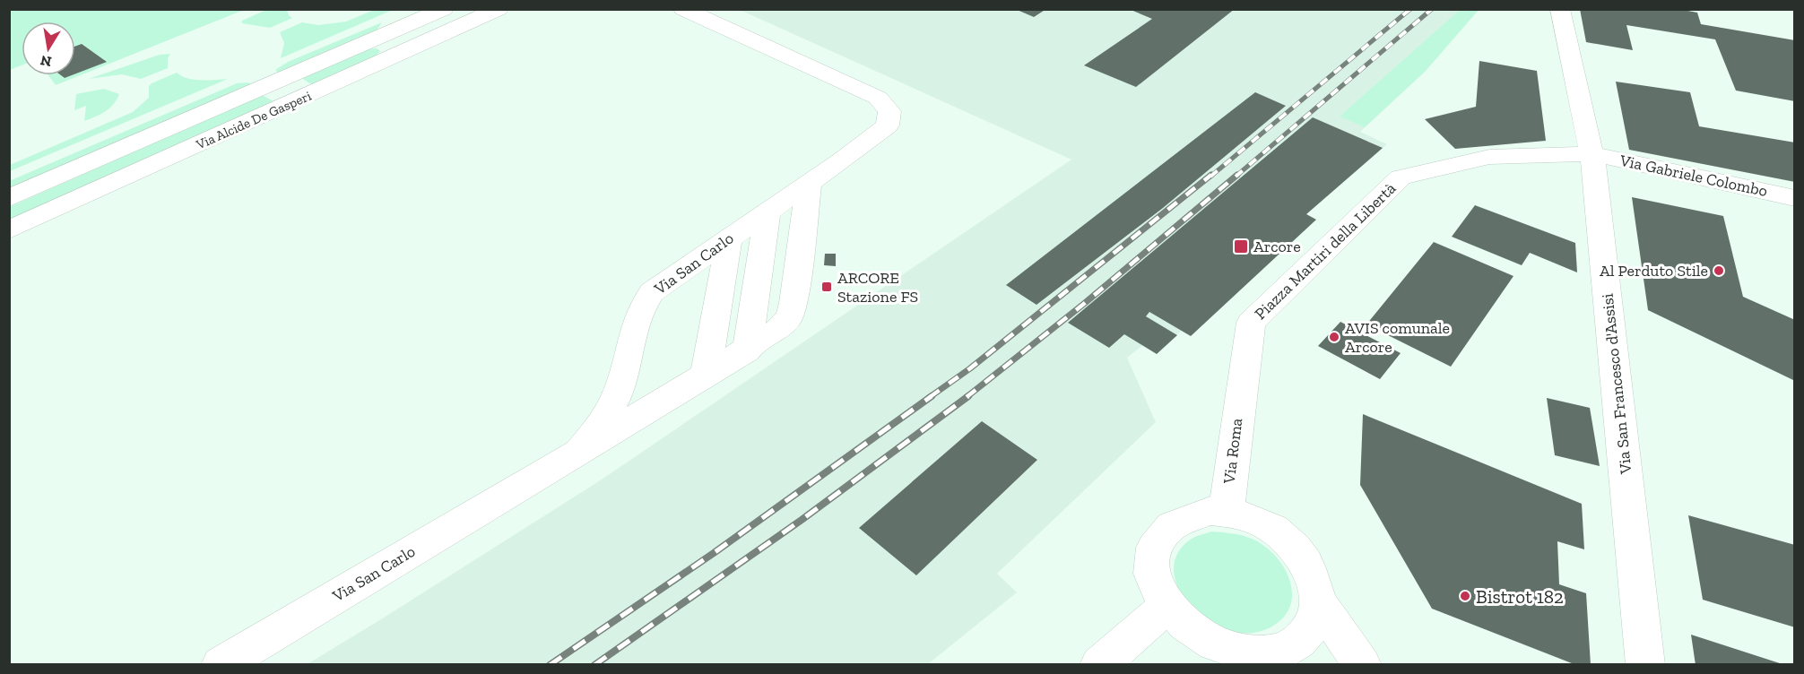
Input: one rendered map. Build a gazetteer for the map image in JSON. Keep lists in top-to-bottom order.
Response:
{
  "streets": {
    "street": [
      "Via Alcide De Gasperi",
      "Via Gabriele Colombo",
      "Piazza Martiri della Libertà",
      "Via San Carlo",
      "Via San Francesco d'Assisi",
      "Via Roma"
    ]
  },
  "crossings": [
    ["Via Gabriele Colombo", "Piazza Martiri della Libertà"],
    ["Via Gabriele Colombo", "Via San Francesco d'Assisi"],
    ["Piazza Martiri della Libertà", "Via San Francesco d'Assisi"],
    ["Piazza Martiri della Libertà", "Via Roma"]
  ],
  "places": {
    "transit": ["Arcore", "ARCORE Stazione FS"],
    "other": ["Al Perduto Stile", "AVIS comunale Arcore", "Bistrot 182"]
  },
  "north": "bottom"
}
